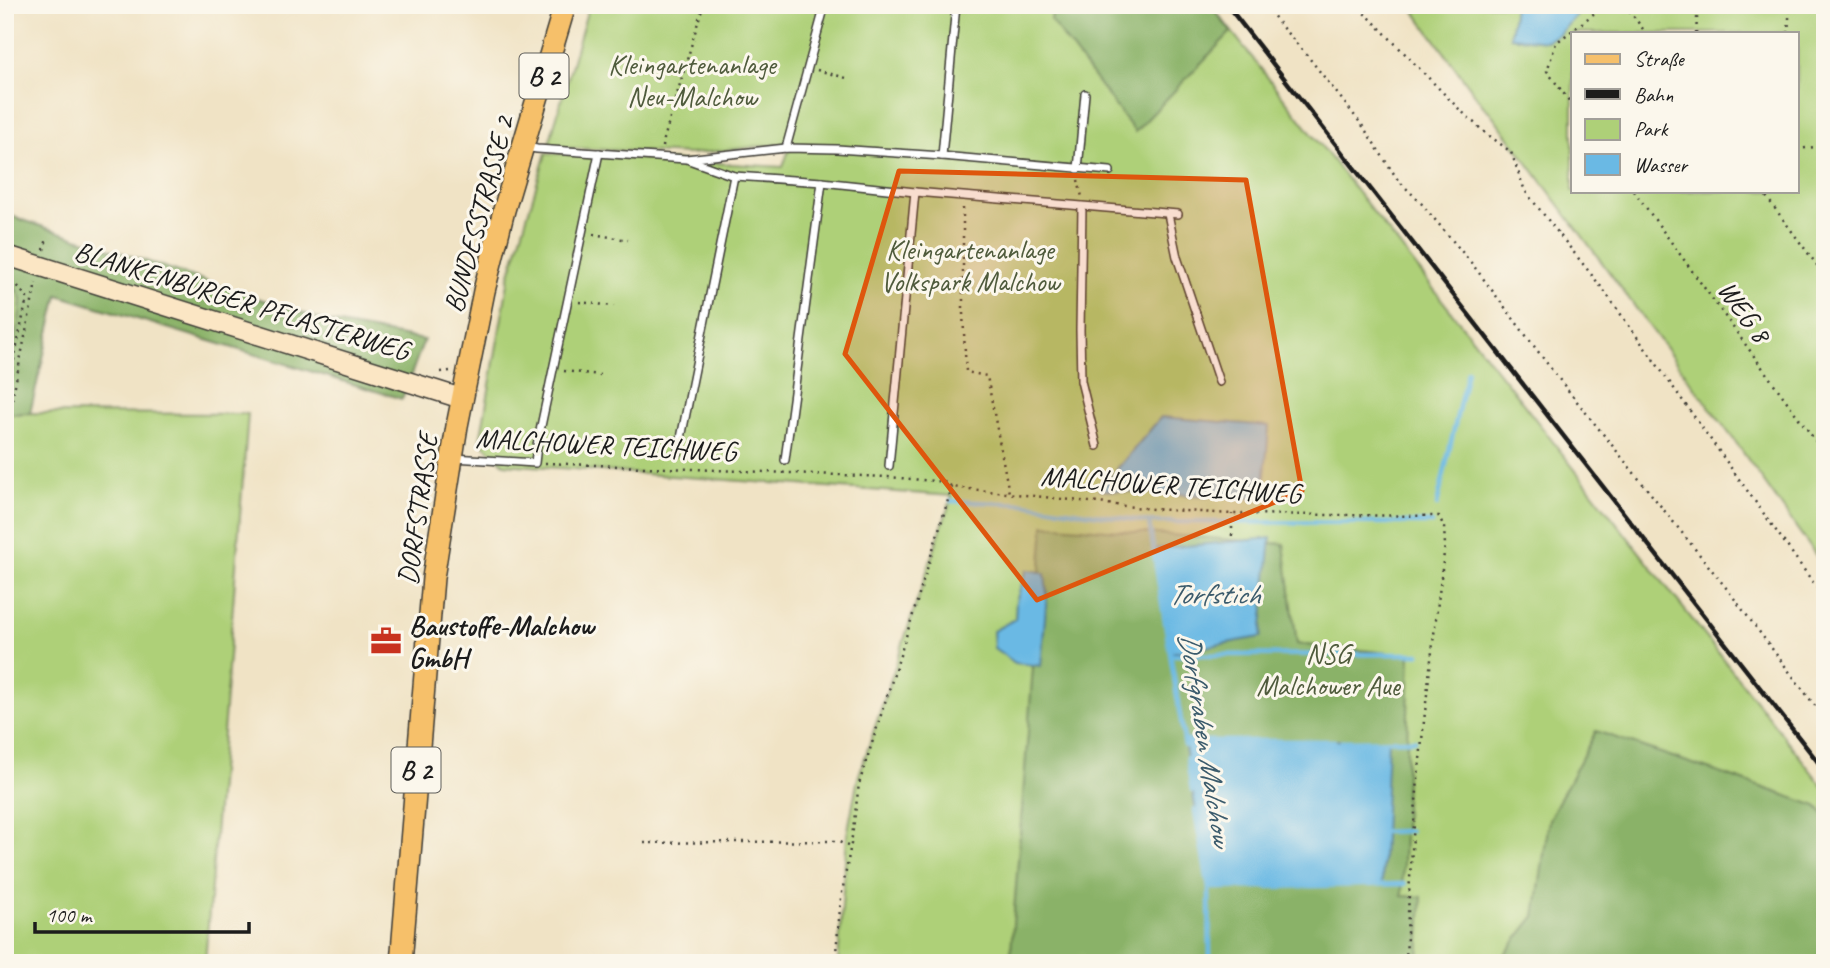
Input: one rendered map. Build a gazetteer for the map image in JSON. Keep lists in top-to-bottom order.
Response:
{
  "streets": {
    "main road": [
      "B 2",
      "BUNDESSTRASSE 2",
      "BLANKENBURGER PFLASTERWEG",
      "DORFSTRASSE"
    ],
    "lane": ["MALCHOWER TEICHWEG"],
    "path": ["WEG 8"]
  },
  "crossings": [
    ["BUNDESSTRASSE 2", "BLANKENBURGER PFLASTERWEG"],
    ["BUNDESSTRASSE 2", "DORFSTRASSE"],
    ["BLANKENBURGER PFLASTERWEG", "DORFSTRASSE"],
    ["MALCHOWER TEICHWEG", "DORFSTRASSE"]
  ],
  "water": ["Torfstich", "Dorfgraben Malchow"],
  "parks": ["Kleingartenanlage Neu-Malchow", "Kleingartenanlage Volkspark Malchow", "NSG Malchower Aue"],
  "places": {
    "office": ["Baustoffe-Malchow GmbH"]
  },
  "legend": [
    "Straße",
    "Bahn",
    "Park",
    "Wasser"
  ],
  "scale_bar": "100 m"
}
